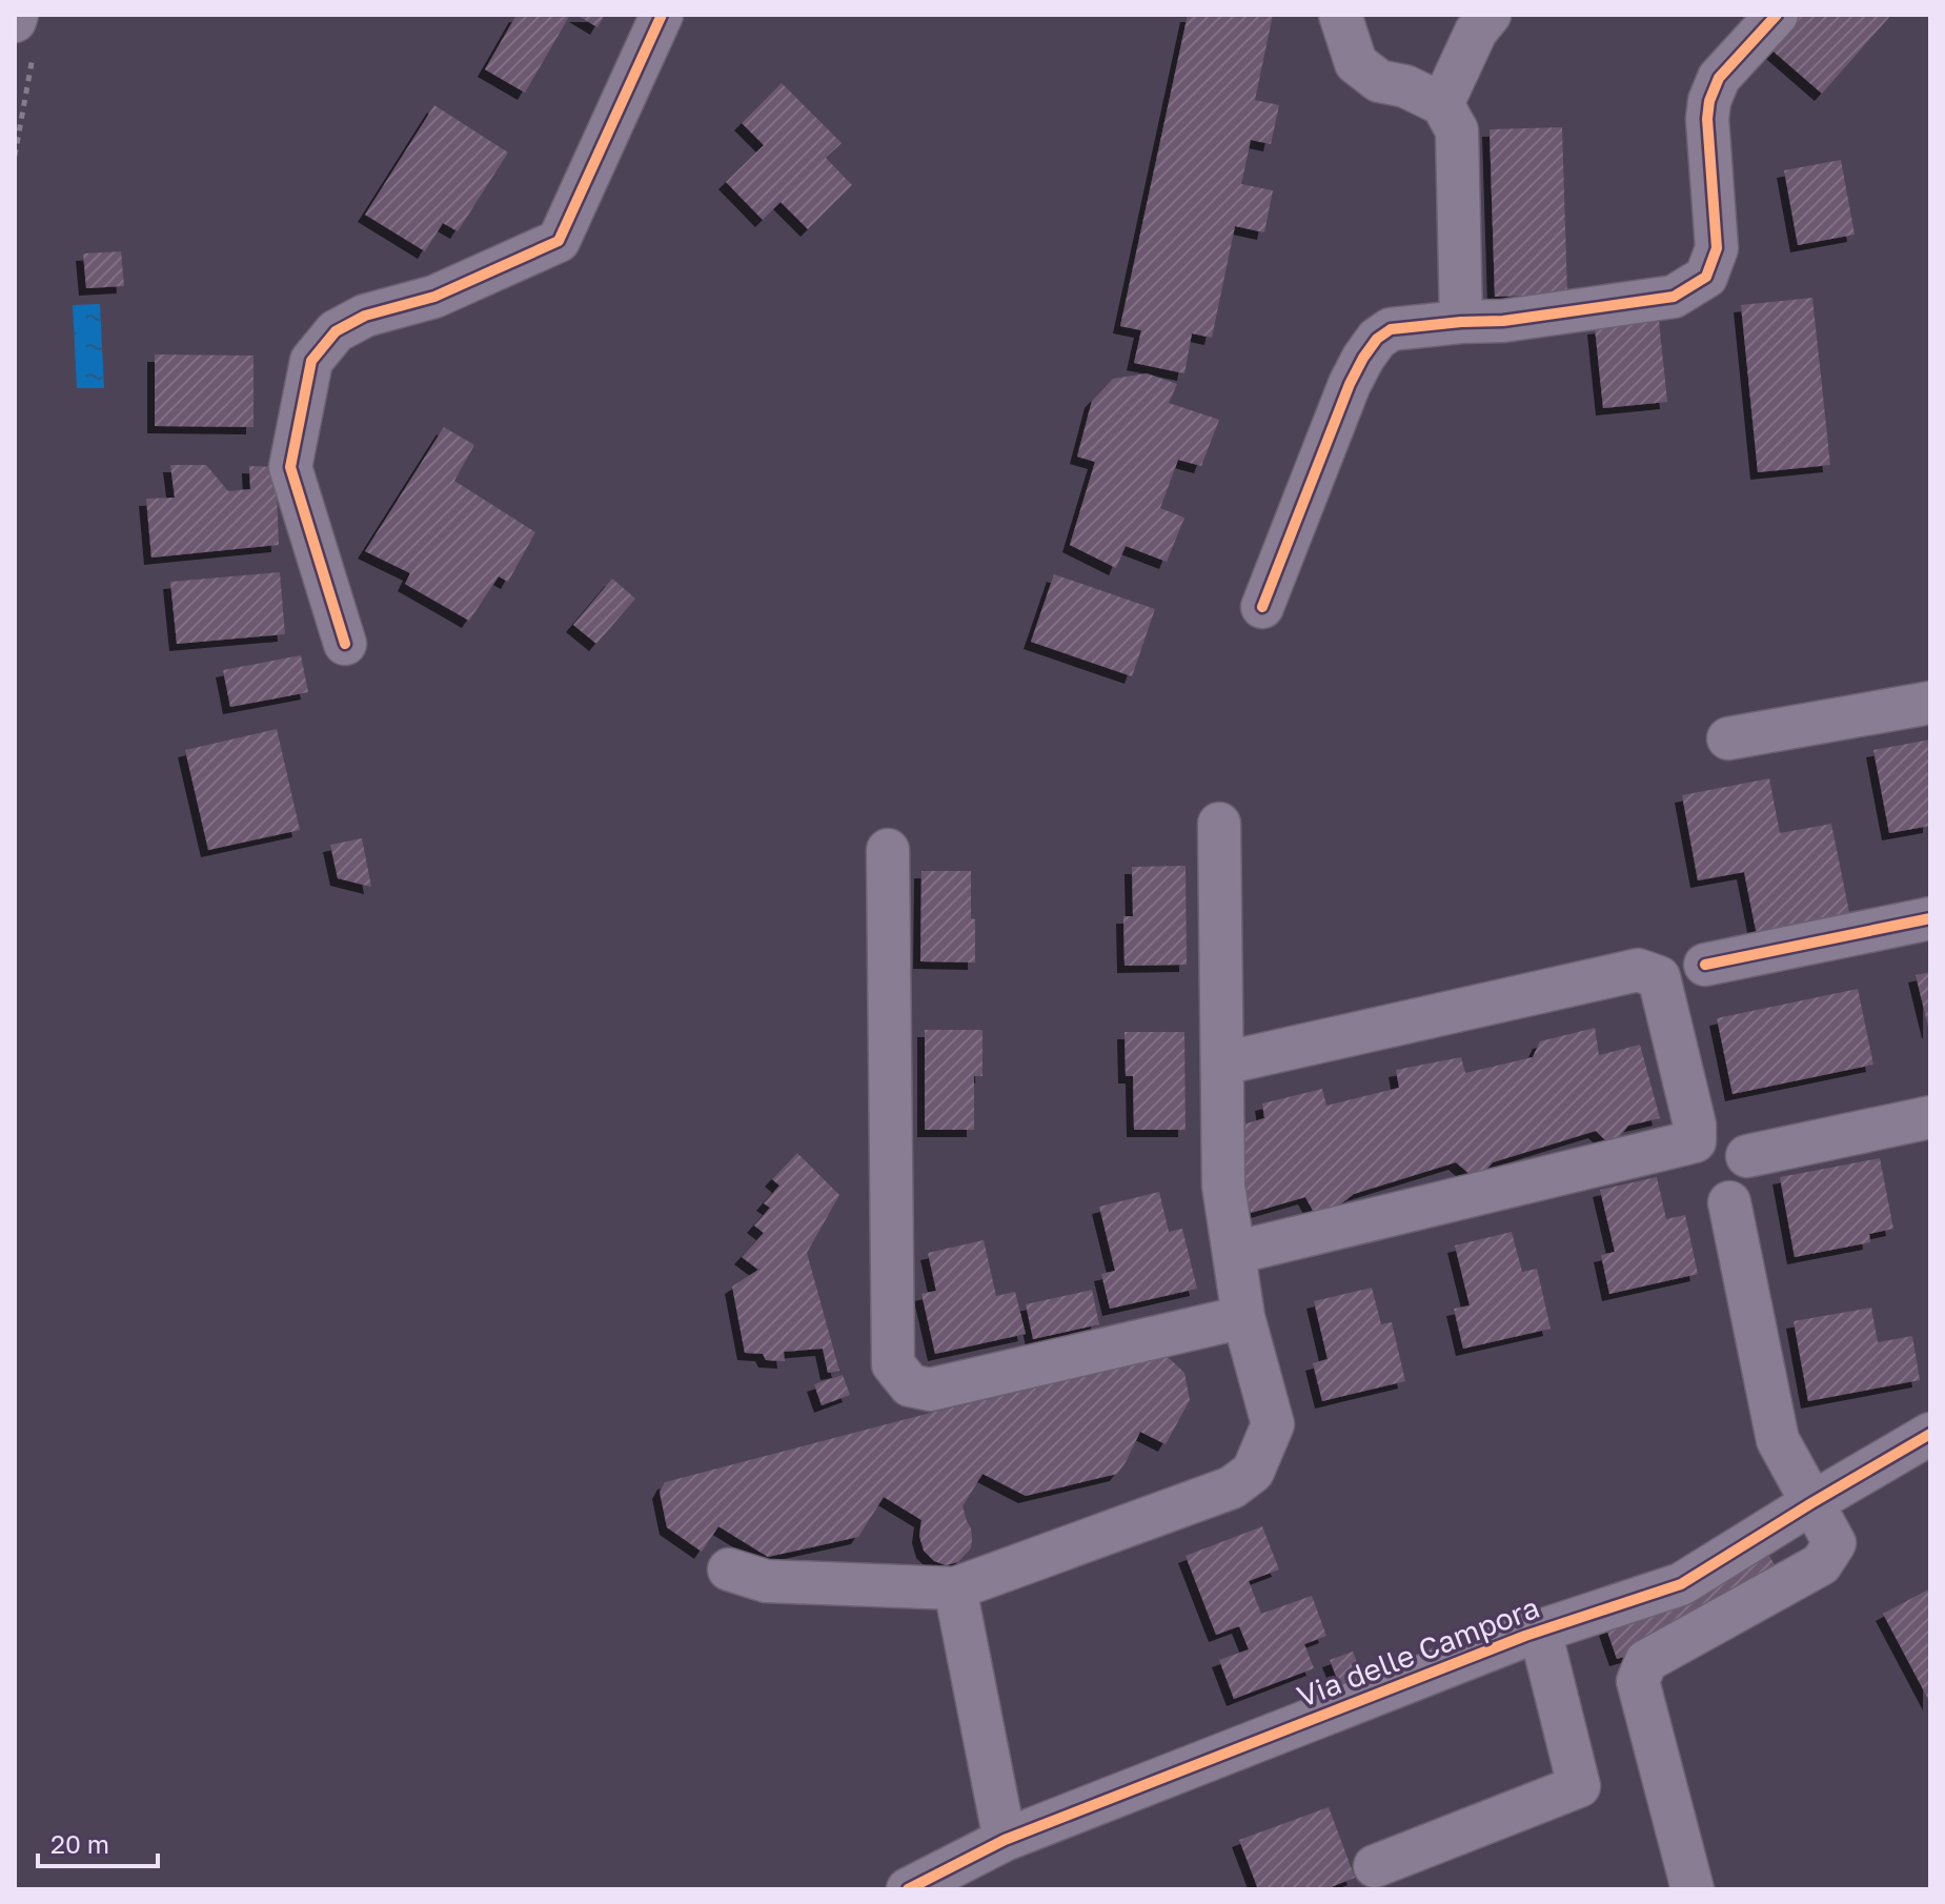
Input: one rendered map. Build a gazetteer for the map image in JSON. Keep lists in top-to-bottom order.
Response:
{
  "streets": {
    "street": ["Via delle Campora"]
  },
  "scale_bar": "20 m"
}
